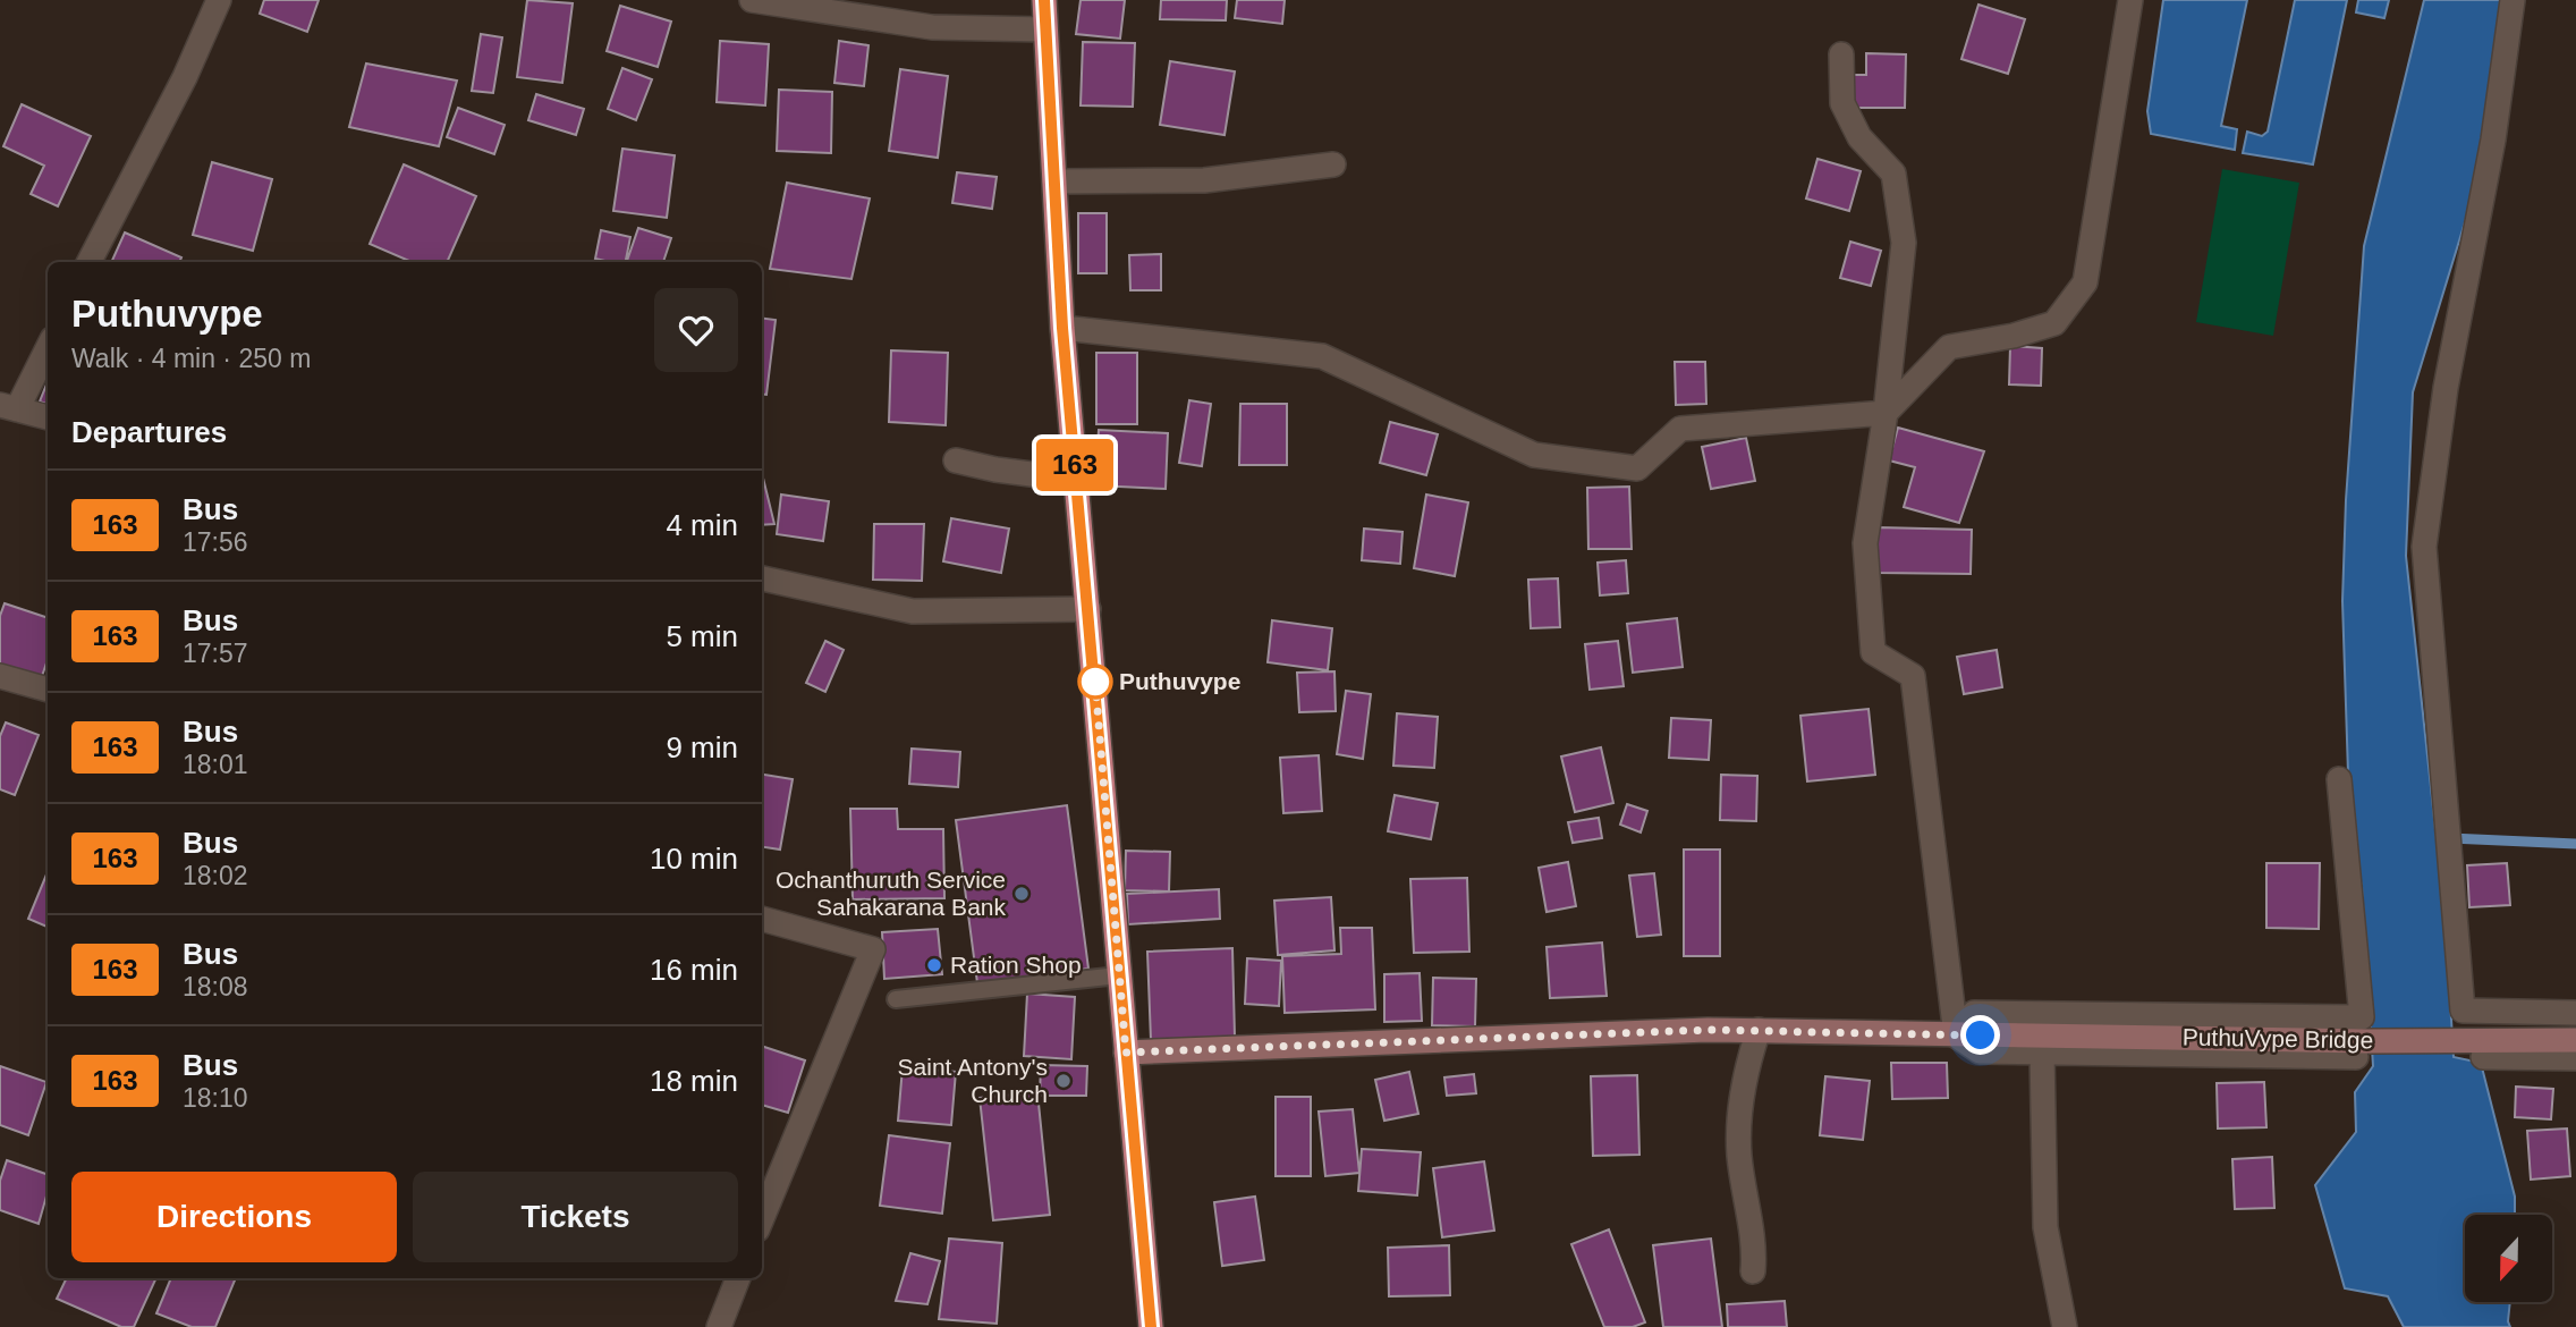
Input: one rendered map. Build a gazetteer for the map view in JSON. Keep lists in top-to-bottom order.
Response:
{
  "streets": {
    "main road": ["PuthuVype Bridge"]
  },
  "places": [
    "Puthuvype",
    "Ochanthuruth Service Sahakarana Bank",
    "Ration Shop",
    "Saint Antony's Church"
  ],
  "lines": ["bus line 163"],
  "north": "bottom",
  "page": {
    "on_map": "163",
    "heading": [
      ["Puthuvype", "Walk · 4 min · 250 m"],
      "Departures"
    ],
    "list": [
      {
        "mark": "163",
        "name": "Bus",
        "note": "17:56",
        "value": "4 min"
      },
      {
        "mark": "163",
        "name": "Bus",
        "note": "17:57",
        "value": "5 min"
      },
      {
        "mark": "163",
        "name": "Bus",
        "note": "18:01",
        "value": "9 min"
      },
      {
        "mark": "163",
        "name": "Bus",
        "note": "18:02",
        "value": "10 min"
      },
      {
        "mark": "163",
        "name": "Bus",
        "note": "18:08",
        "value": "16 min"
      },
      {
        "mark": "163",
        "name": "Bus",
        "note": "18:10",
        "value": "18 min"
      }
    ],
    "buttons": ["Directions", "Tickets"]
  }
}
